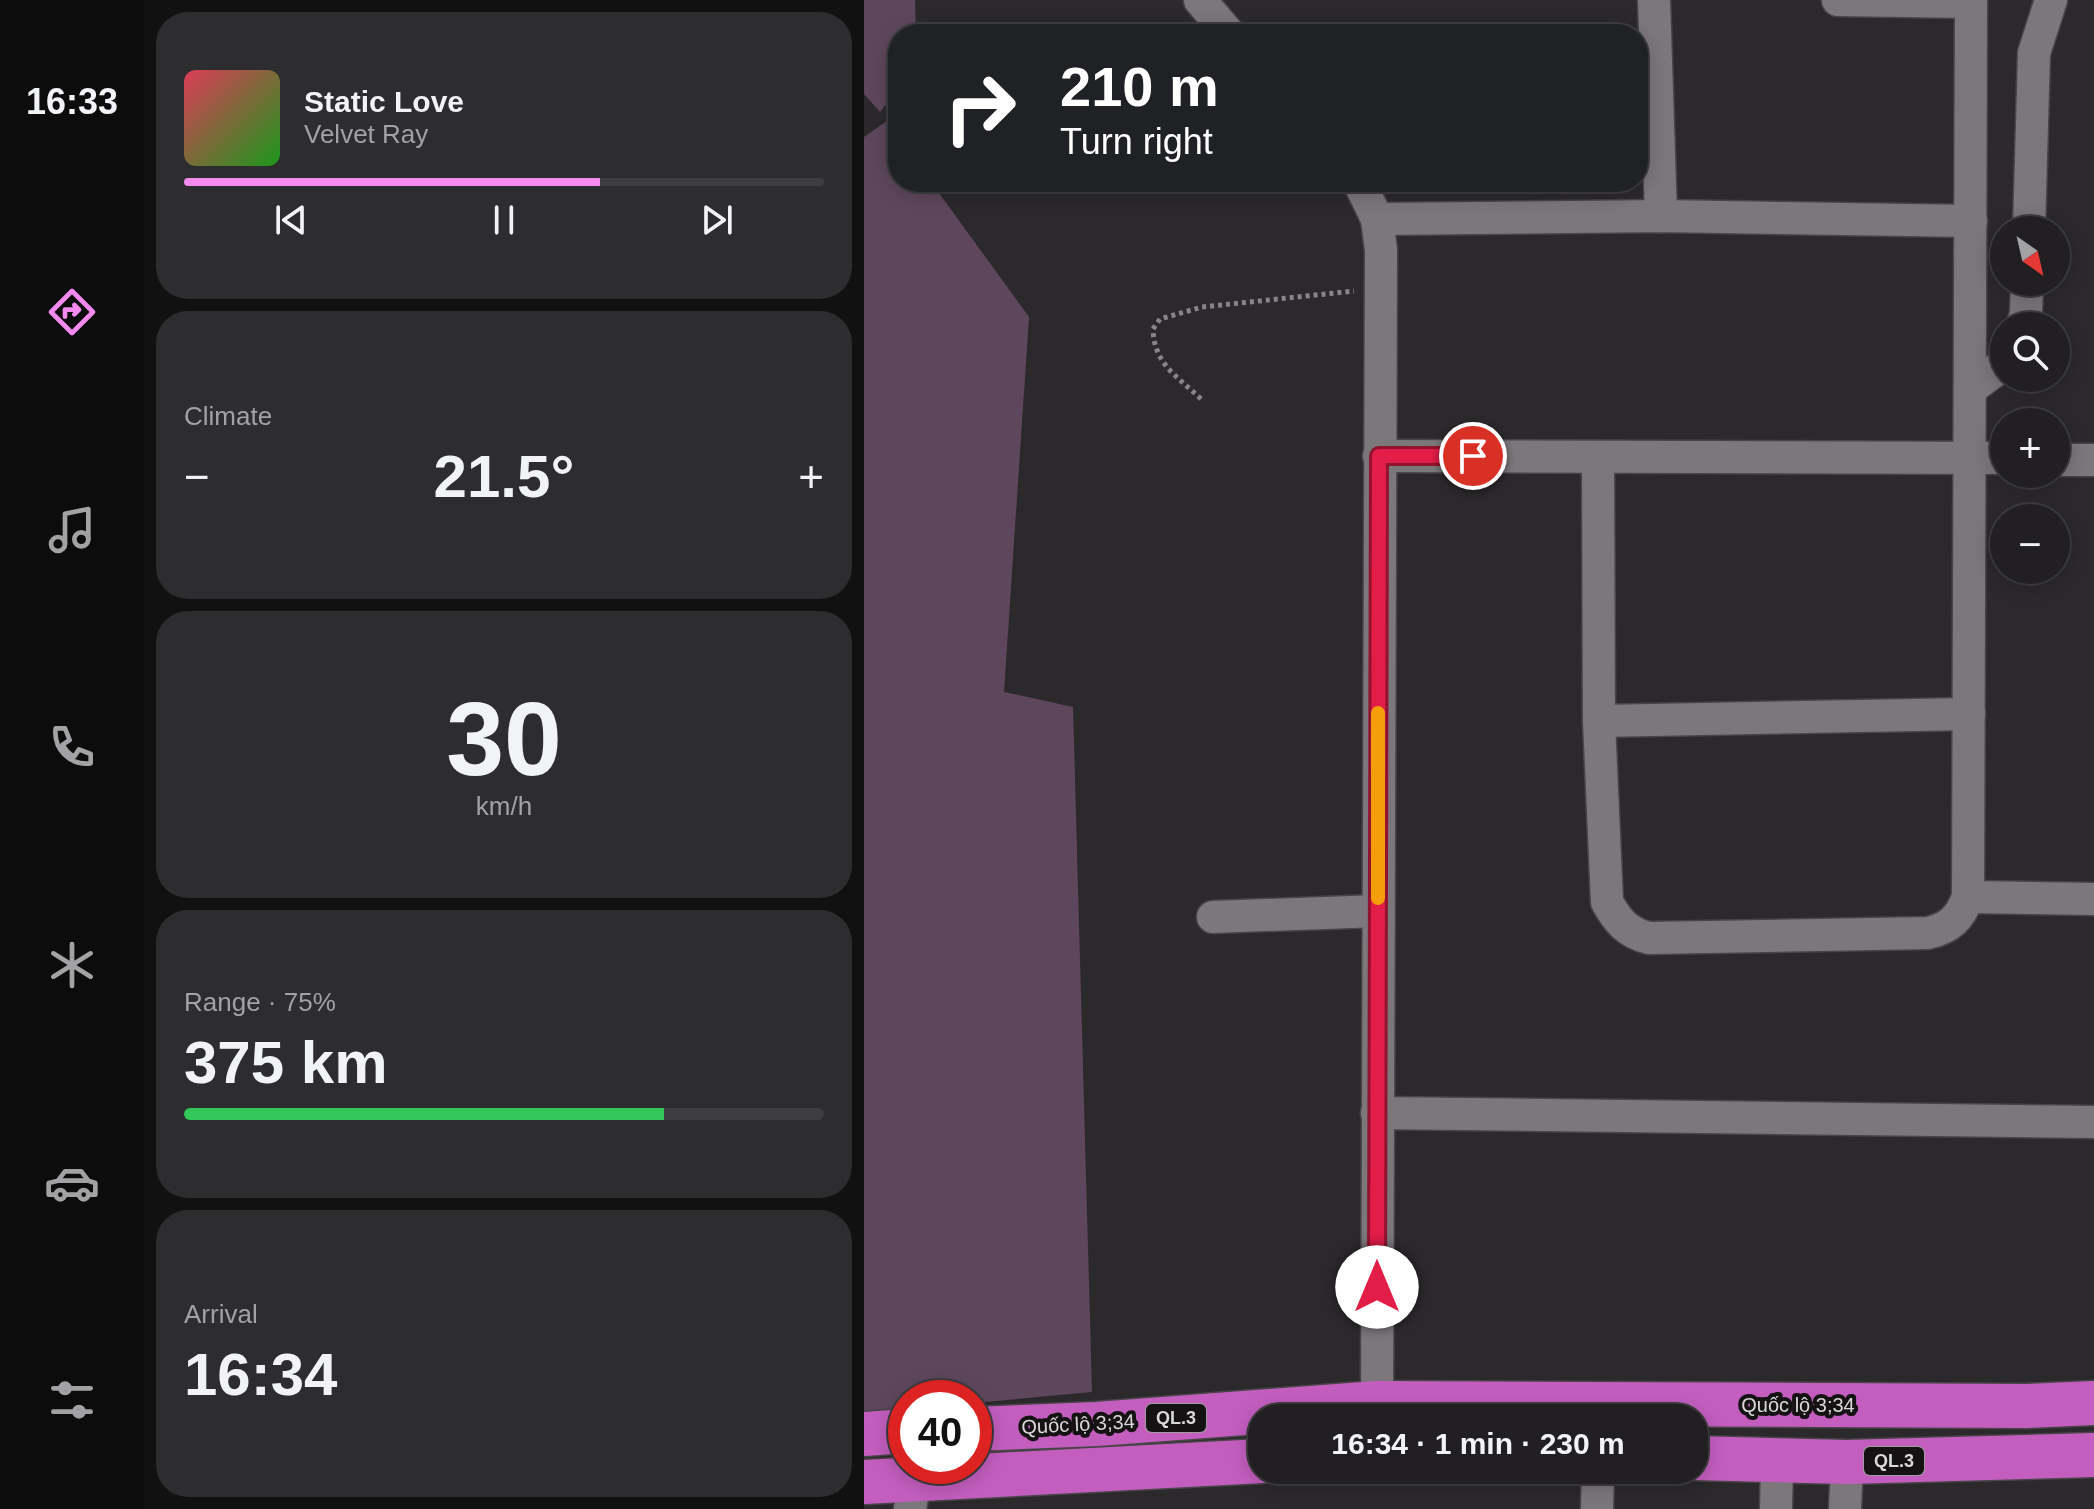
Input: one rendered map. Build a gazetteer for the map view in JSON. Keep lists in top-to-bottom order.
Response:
{
  "streets": {
    "highway": ["Quốc lộ 3;34", "QL.3"]
  },
  "north": "bottom right",
  "page": {
    "tabs": "16:33",
    "turn": ["210 m", "Turn right"],
    "song": ["Static Love", "Velvet Ray"],
    "map_buttons": ["+", "−"],
    "tile": [
      "Climate",
      ["30", "km/h"],
      ["Range · 75%", "375 km"],
      ["Arrival", "16:34"]
    ],
    "heat": ["−", "21.5°", "+"],
    "limit": "40",
    "trip": "16:34 · 1 min · 230 m"
  }
}
